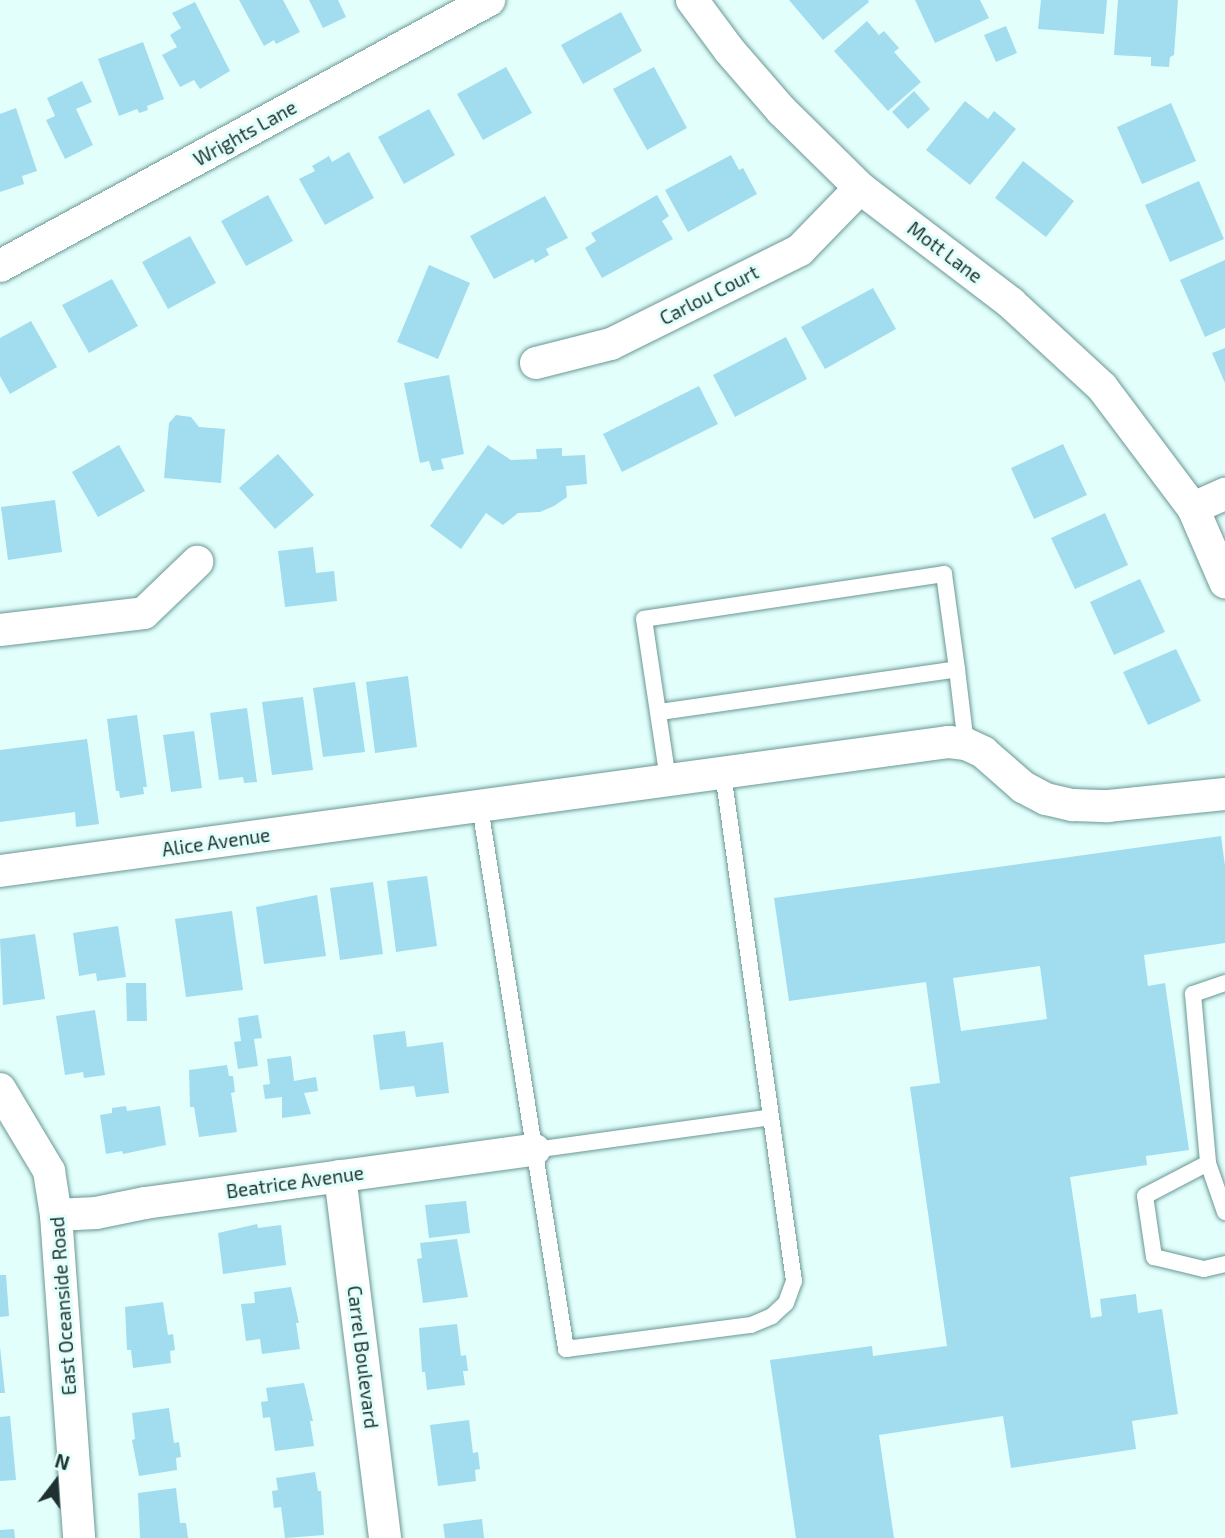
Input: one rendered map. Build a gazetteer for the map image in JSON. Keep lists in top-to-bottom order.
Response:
{
  "streets": {
    "street": [
      "Wrights Lane",
      "Mott Lane",
      "Carlou Court",
      "Alice Avenue",
      "Beatrice Avenue",
      "East Oceanside Road",
      "Carrel Boulevard"
    ]
  },
  "crossings": [
    ["Mott Lane", "Carlou Court"],
    ["Beatrice Avenue", "East Oceanside Road"],
    ["Beatrice Avenue", "Carrel Boulevard"]
  ],
  "north": "top"
}
